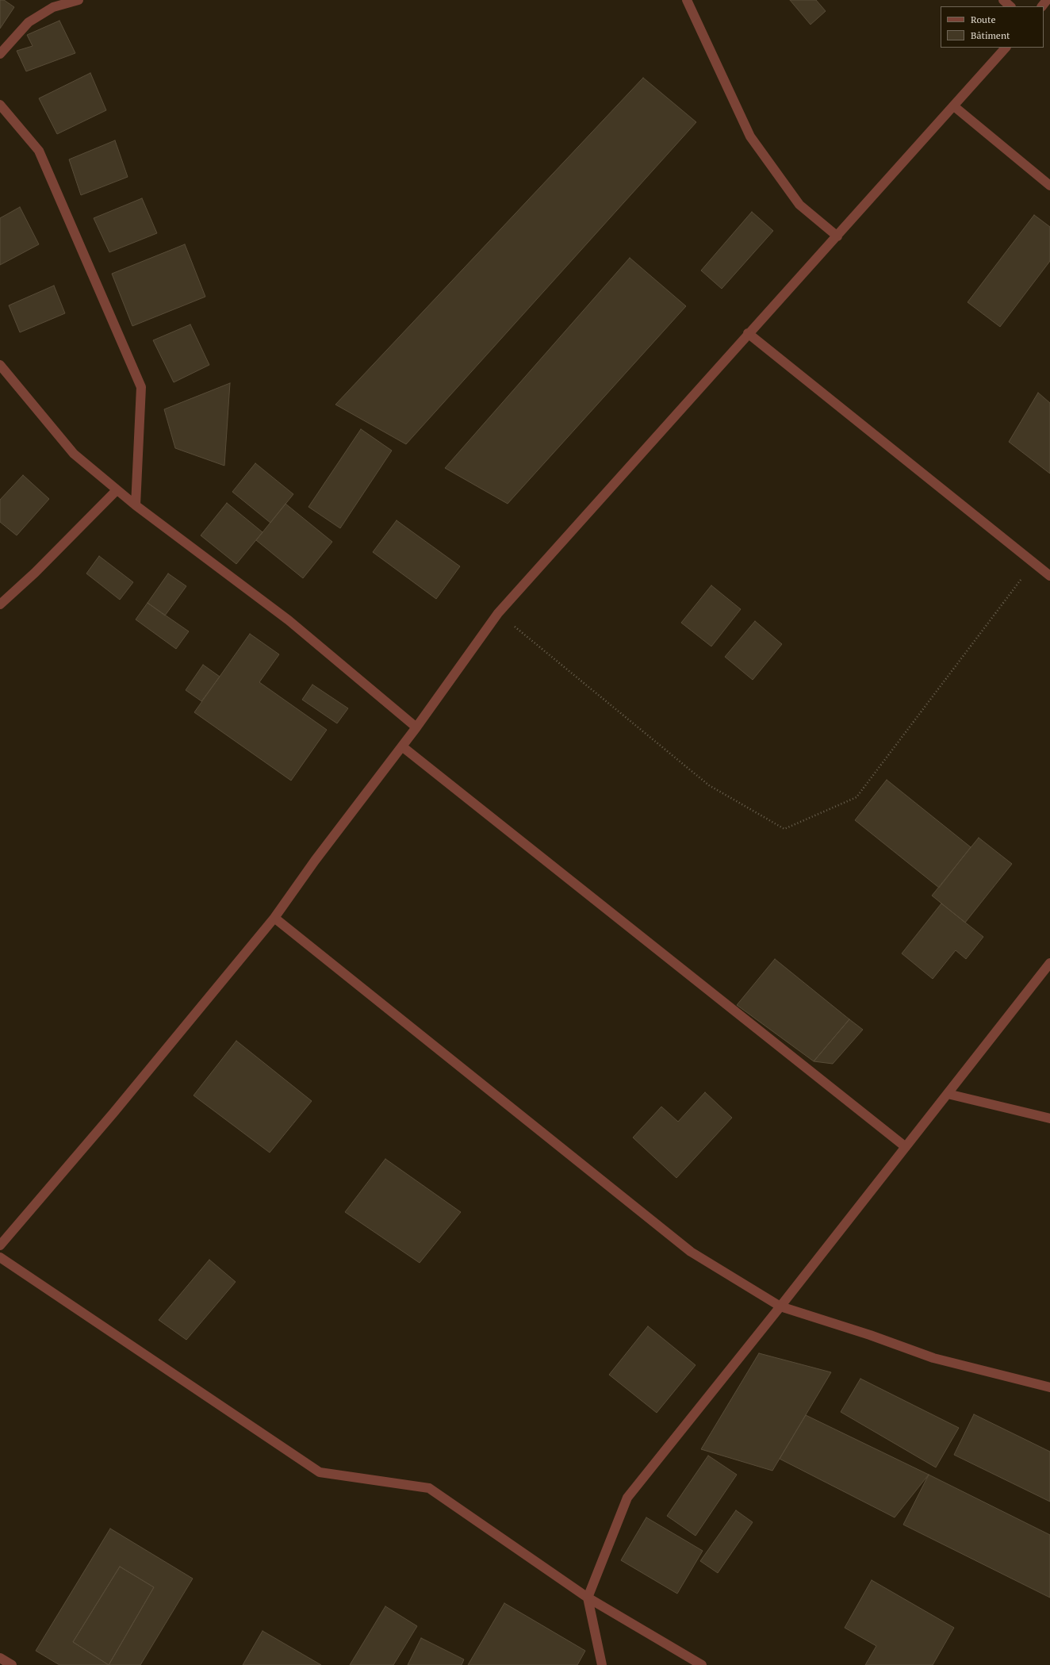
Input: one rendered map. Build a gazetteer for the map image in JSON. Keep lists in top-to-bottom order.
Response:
{
  "legend": ["Route", "Bâtiment"]
}
